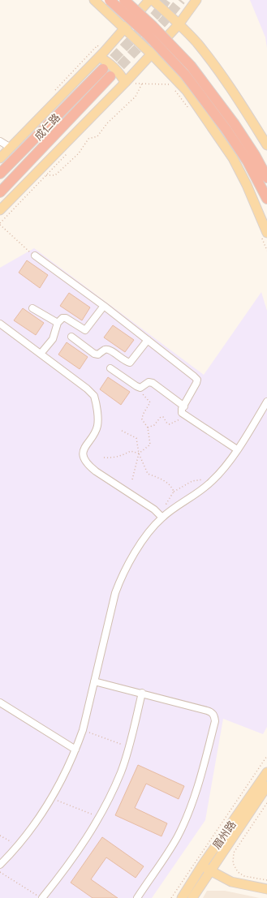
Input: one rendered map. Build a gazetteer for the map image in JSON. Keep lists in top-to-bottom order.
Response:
{
  "streets": {
    "highway": ["成仁路"],
    "main road": ["眉州路"]
  }
}
